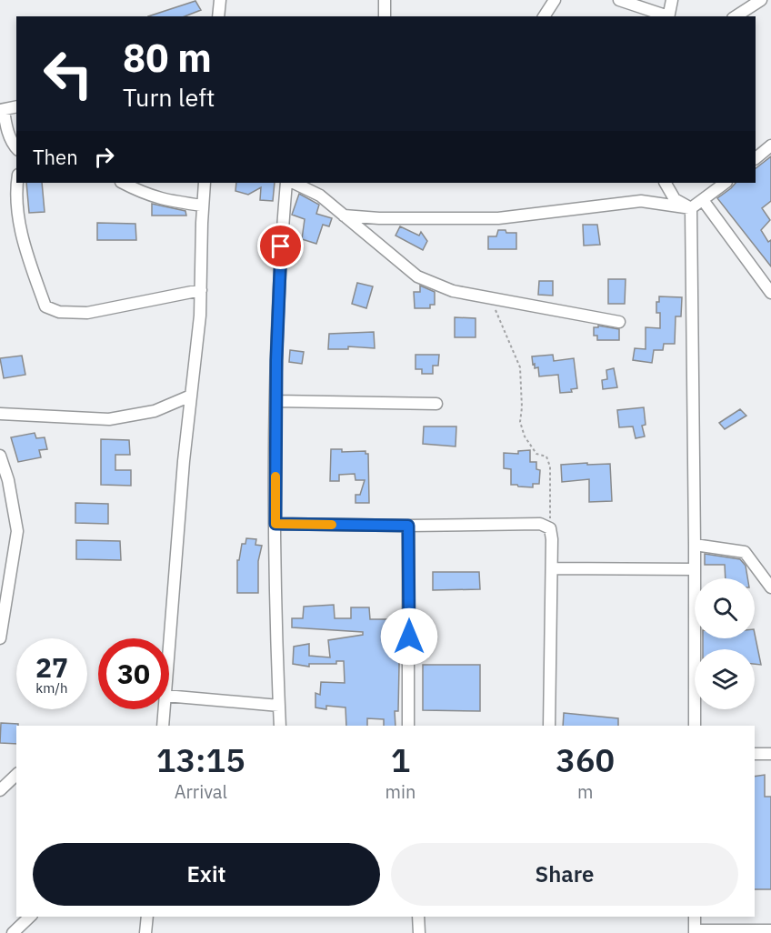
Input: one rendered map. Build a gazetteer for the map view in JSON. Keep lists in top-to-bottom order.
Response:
{
  "page": {
    "turn": ["80 m", "Turn left"],
    "then": "Then",
    "speed": "27 km/h",
    "limit": "30",
    "eta": [
      "13:15",
      "Arrival",
      "1",
      "min",
      "360",
      "m"
    ],
    "buttons": ["Exit", "Share"]
  }
}
